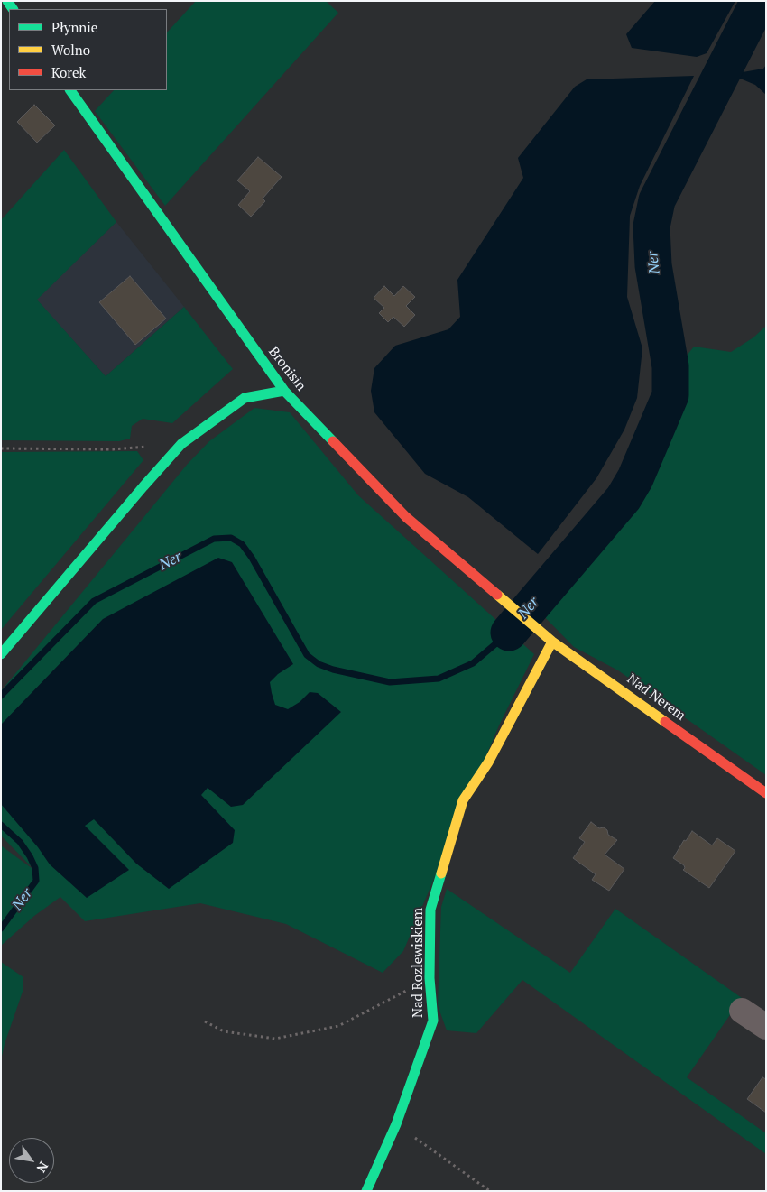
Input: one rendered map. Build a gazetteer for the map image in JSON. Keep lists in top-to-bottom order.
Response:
{
  "streets": {
    "street": ["Bronisin", "Nad Nerem", "Nad Rozlewiskiem"]
  },
  "crossings": [
    ["Bronisin", "Nad Nerem"],
    ["Nad Nerem", "Nad Rozlewiskiem"]
  ],
  "water": ["Ner"],
  "legend": ["Płynnie", "Wolno", "Korek"],
  "north": "bottom right"
}
